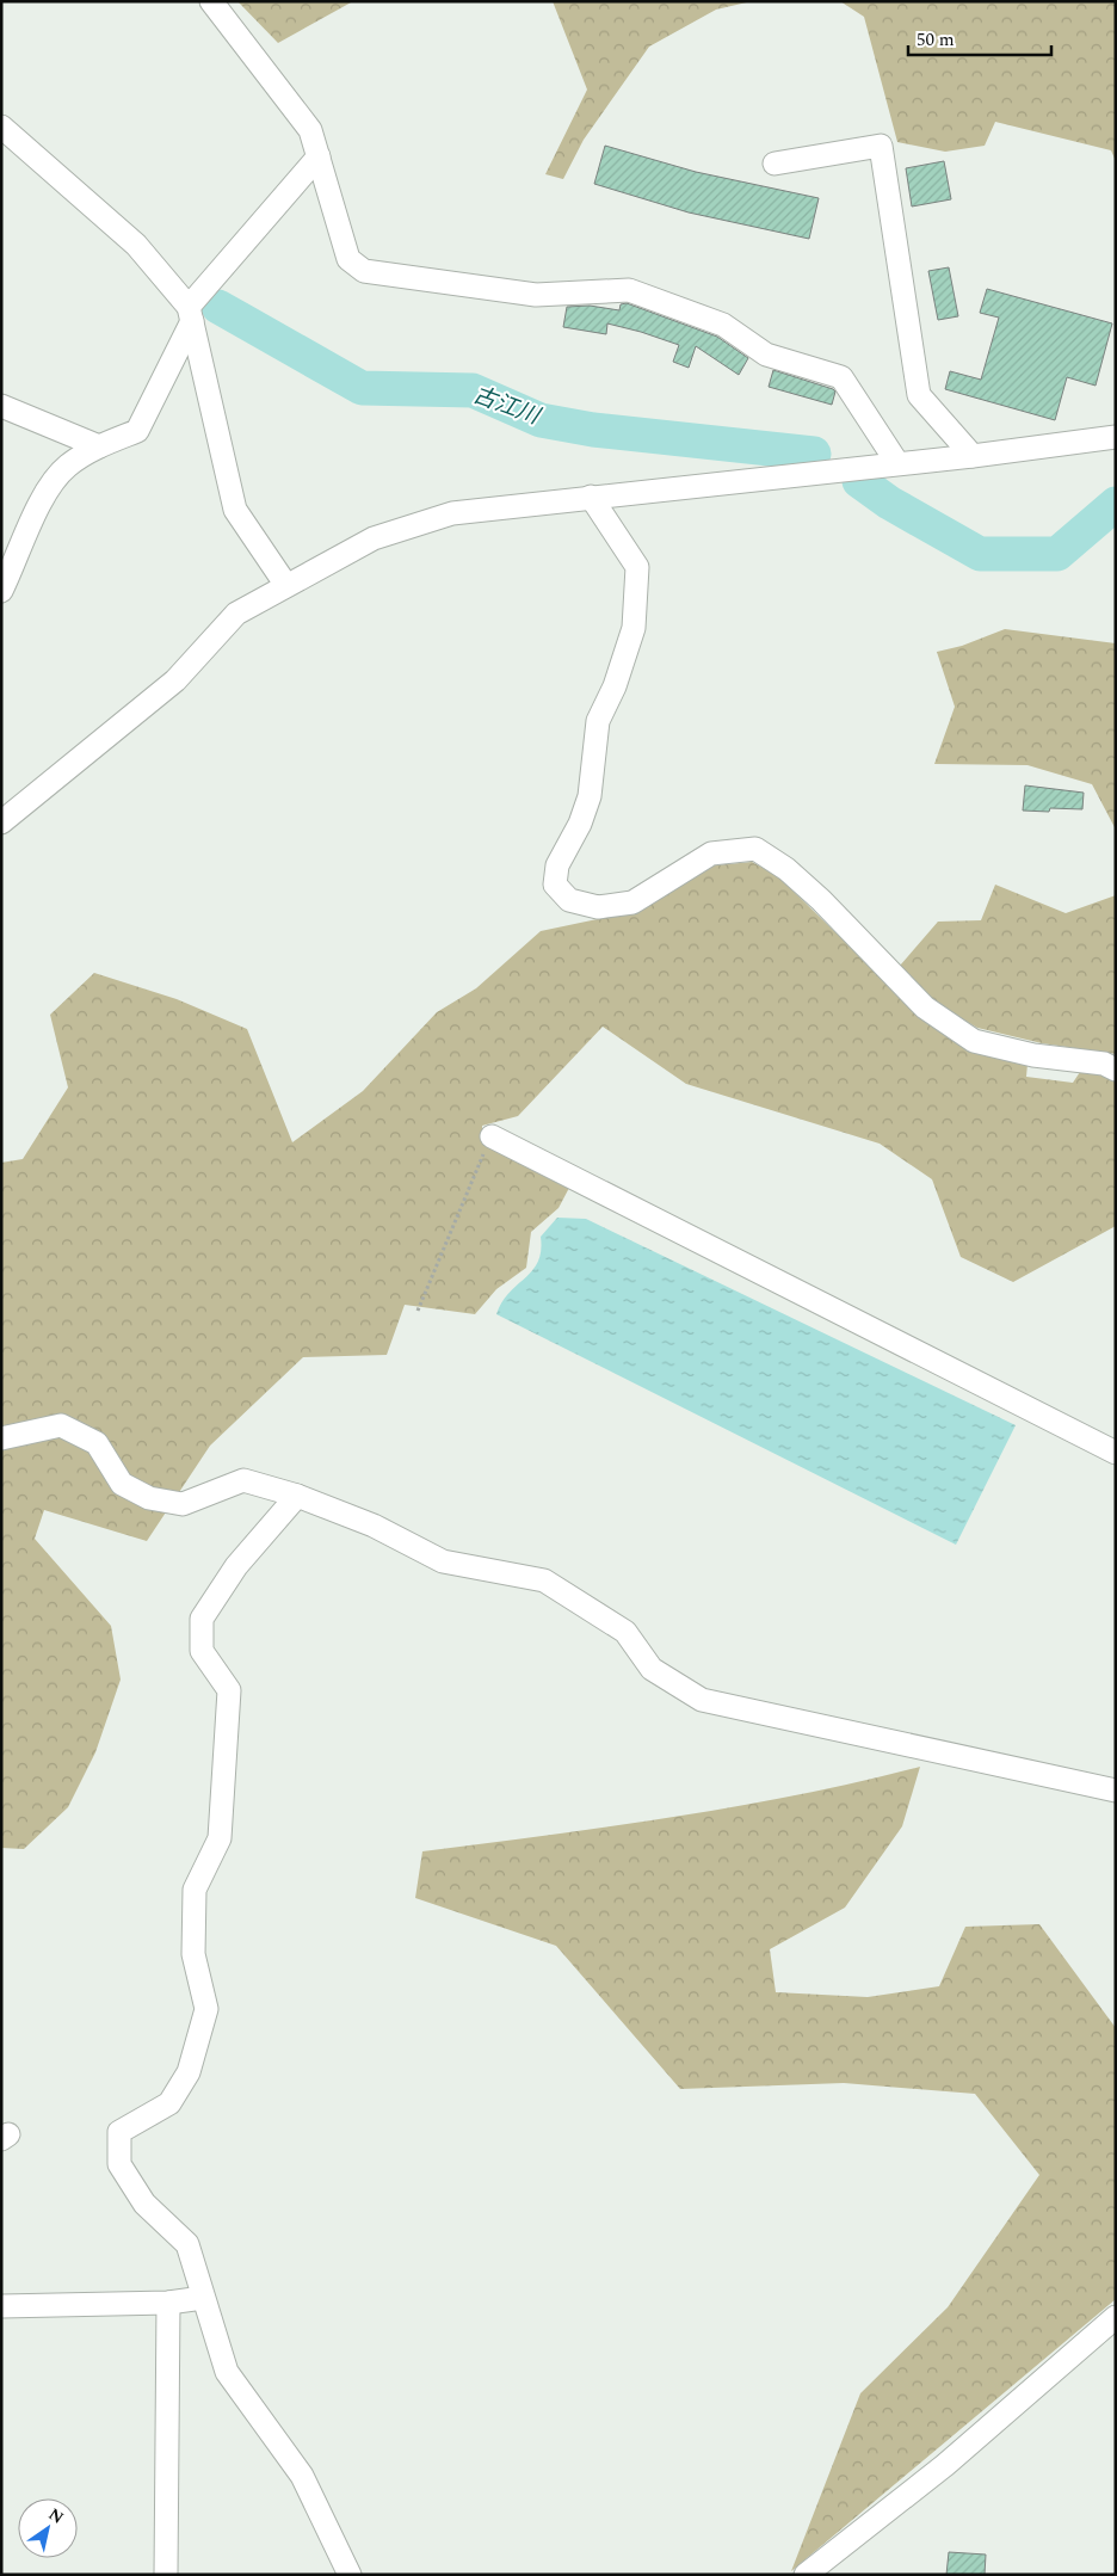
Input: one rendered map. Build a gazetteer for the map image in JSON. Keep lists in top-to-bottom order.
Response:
{
  "water": ["古江川"],
  "scale_bar": "50 m",
  "north": "top right"
}
